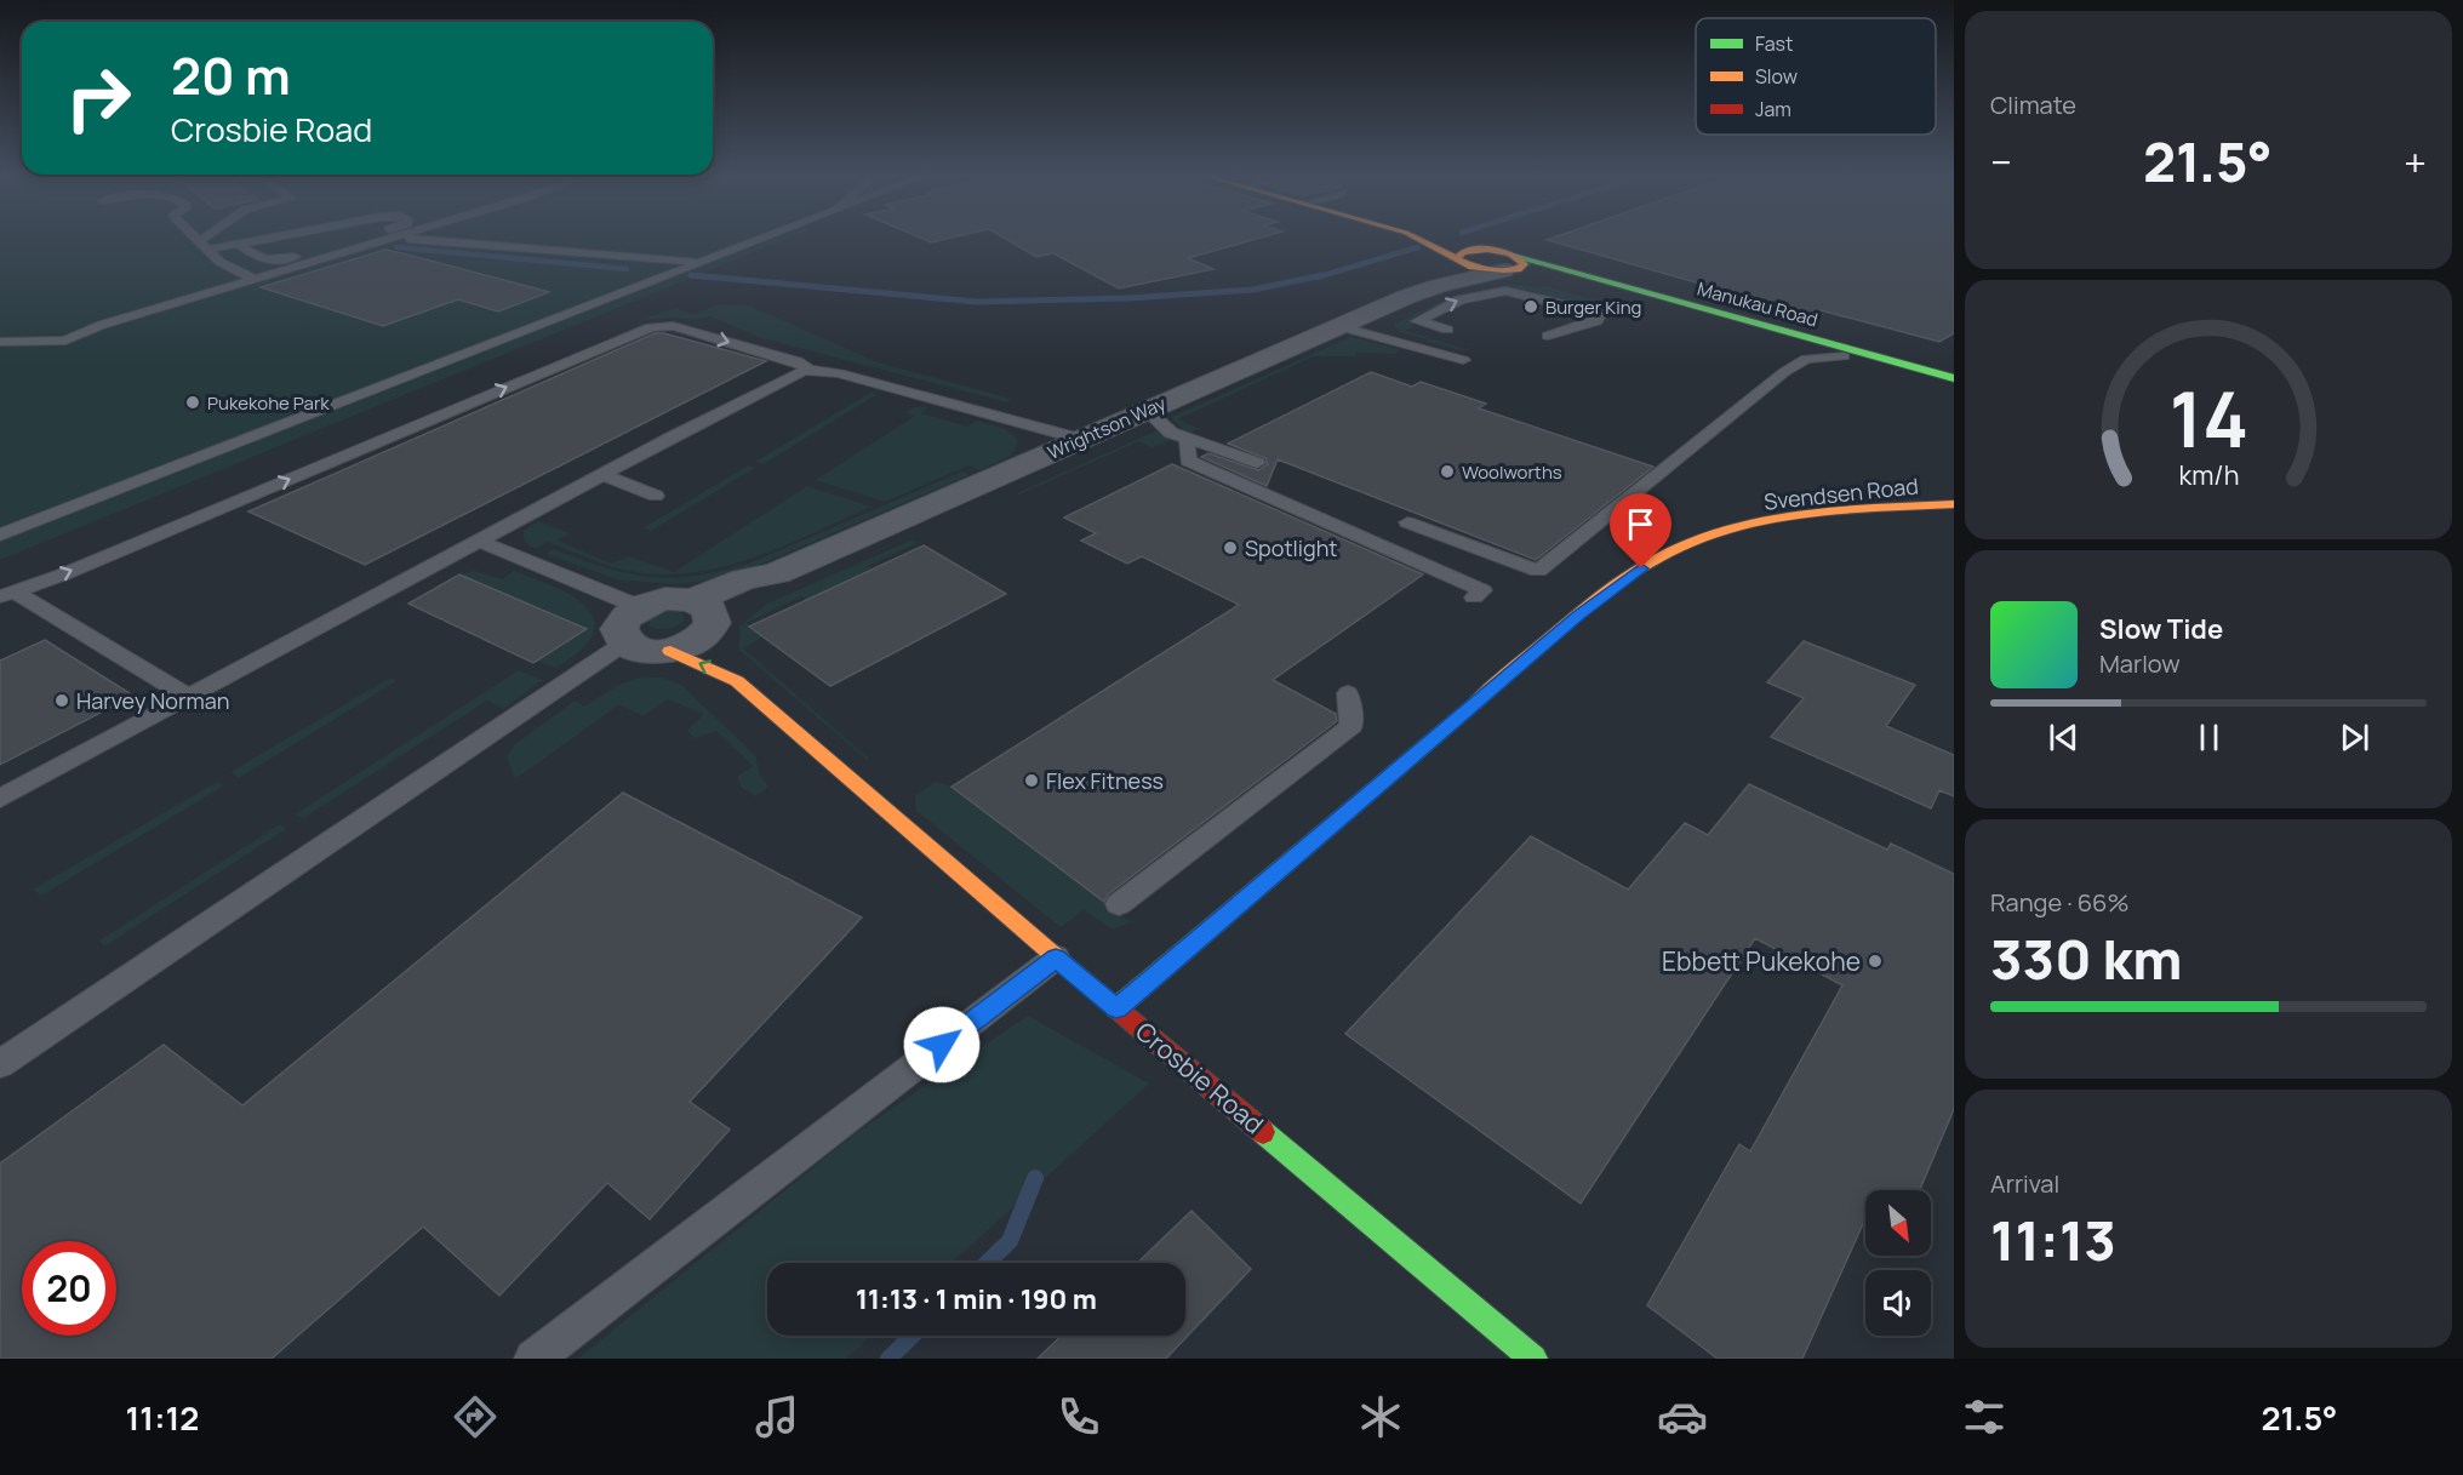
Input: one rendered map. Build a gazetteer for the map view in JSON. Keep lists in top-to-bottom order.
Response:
{
  "streets": {
    "main road": ["Manukau Road", "Svendsen Road", "Crosbie Road"],
    "street": ["Wrightson Way"]
  },
  "crossings": [
    ["Manukau Road", "Wrightson Way"],
    ["Wrightson Way", "Crosbie Road"],
    ["Svendsen Road", "Crosbie Road"]
  ],
  "places": [
    "Burger King",
    "Pukekohe Park",
    "Woolworths",
    "Spotlight",
    "Harvey Norman",
    "Flex Fitness",
    "Ebbett Pukekohe"
  ],
  "legend": ["Fast", "Slow", "Jam"],
  "north": "bottom right",
  "page": {
    "tile": [
      "Climate",
      ["Range · 66%", "330 km"],
      ["Arrival", "11:13"]
    ],
    "turn": ["20 m", "Crosbie Road"],
    "heat": ["−", "21.5°", "+"],
    "song": ["Slow Tide", "Marlow"],
    "limit": "20",
    "trip": "11:13 · 1 min · 190 m",
    "tabs": ["11:12", "21.5°"],
    "gauge": ["14", "km/h"]
  }
}
